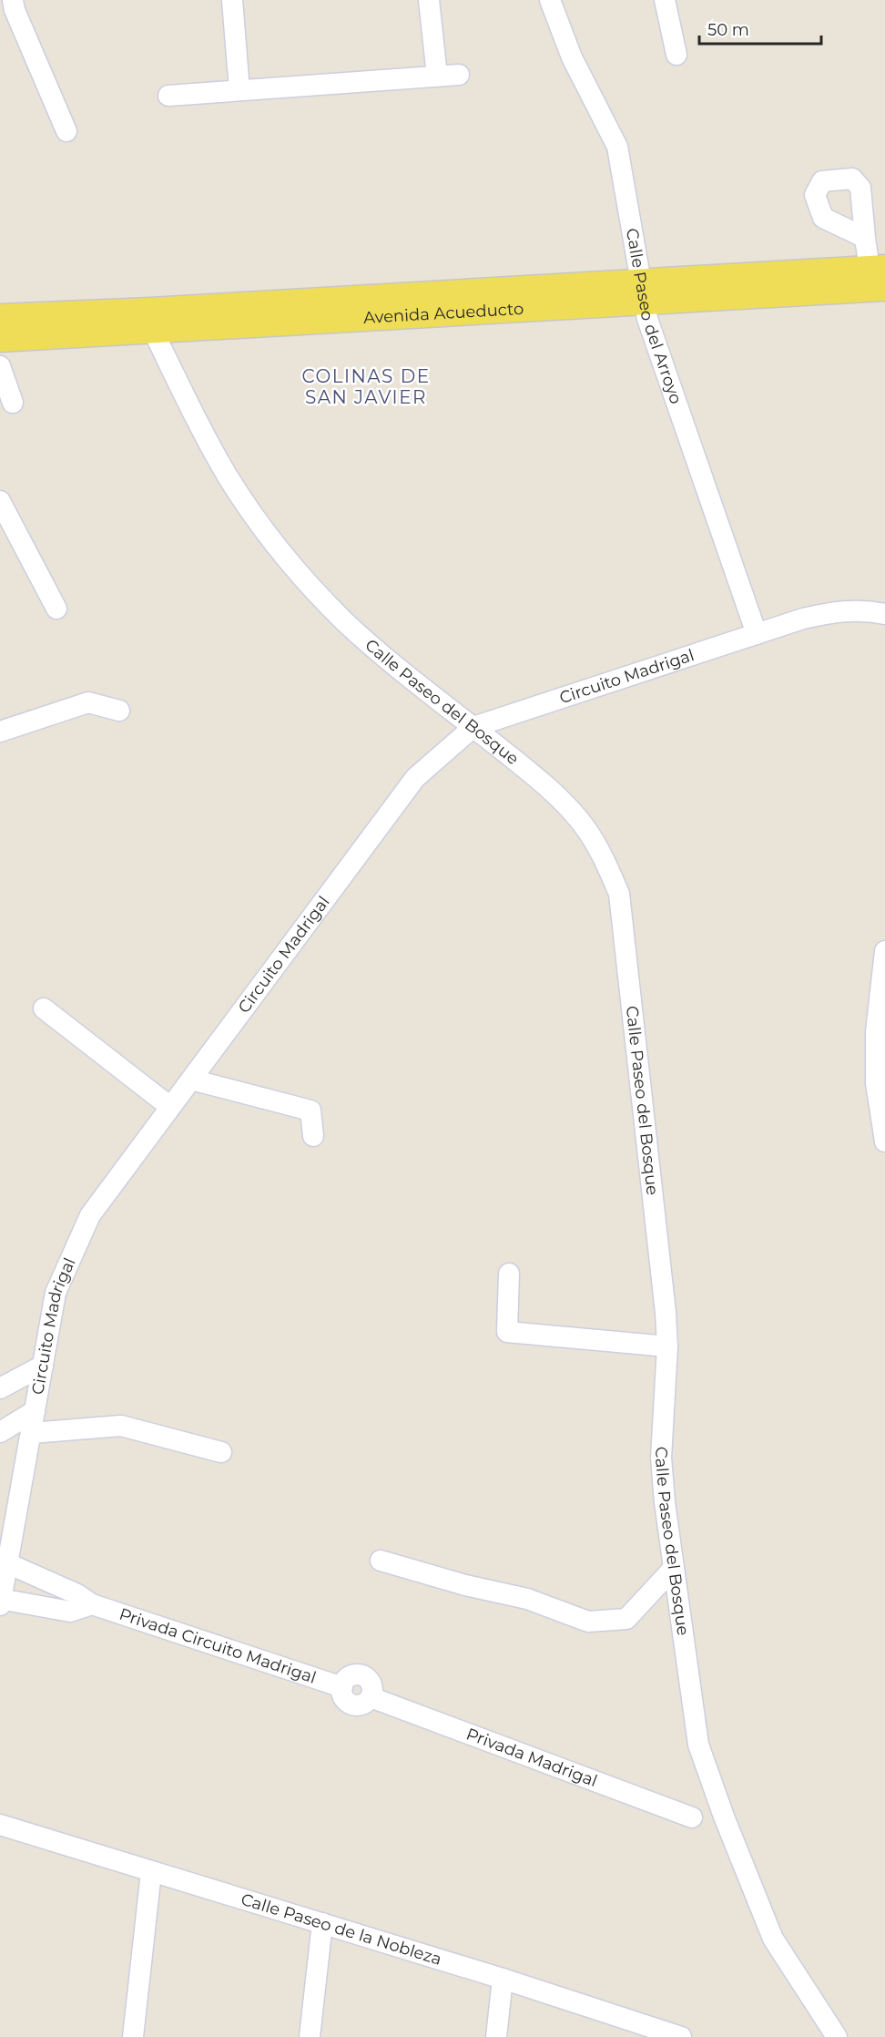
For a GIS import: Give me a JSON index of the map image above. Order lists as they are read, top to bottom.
{
  "streets": {
    "main road": ["Avenida Acueducto"],
    "street": [
      "Calle Paseo del Arroyo",
      "Circuito Madrigal",
      "Calle Paseo del Bosque",
      "Privada Circuito Madrigal",
      "Privada Madrigal",
      "Calle Paseo de la Nobleza"
    ]
  },
  "crossings": [
    ["Avenida Acueducto", "Calle Paseo del Arroyo"],
    ["Avenida Acueducto", "Calle Paseo del Bosque"],
    ["Calle Paseo del Arroyo", "Circuito Madrigal"],
    ["Circuito Madrigal", "Calle Paseo del Bosque"],
    ["Circuito Madrigal", "Privada Circuito Madrigal"],
    ["Privada Circuito Madrigal", "Privada Madrigal"]
  ],
  "districts": ["COLINAS DE SAN JAVIER"],
  "scale_bar": "50 m"
}
